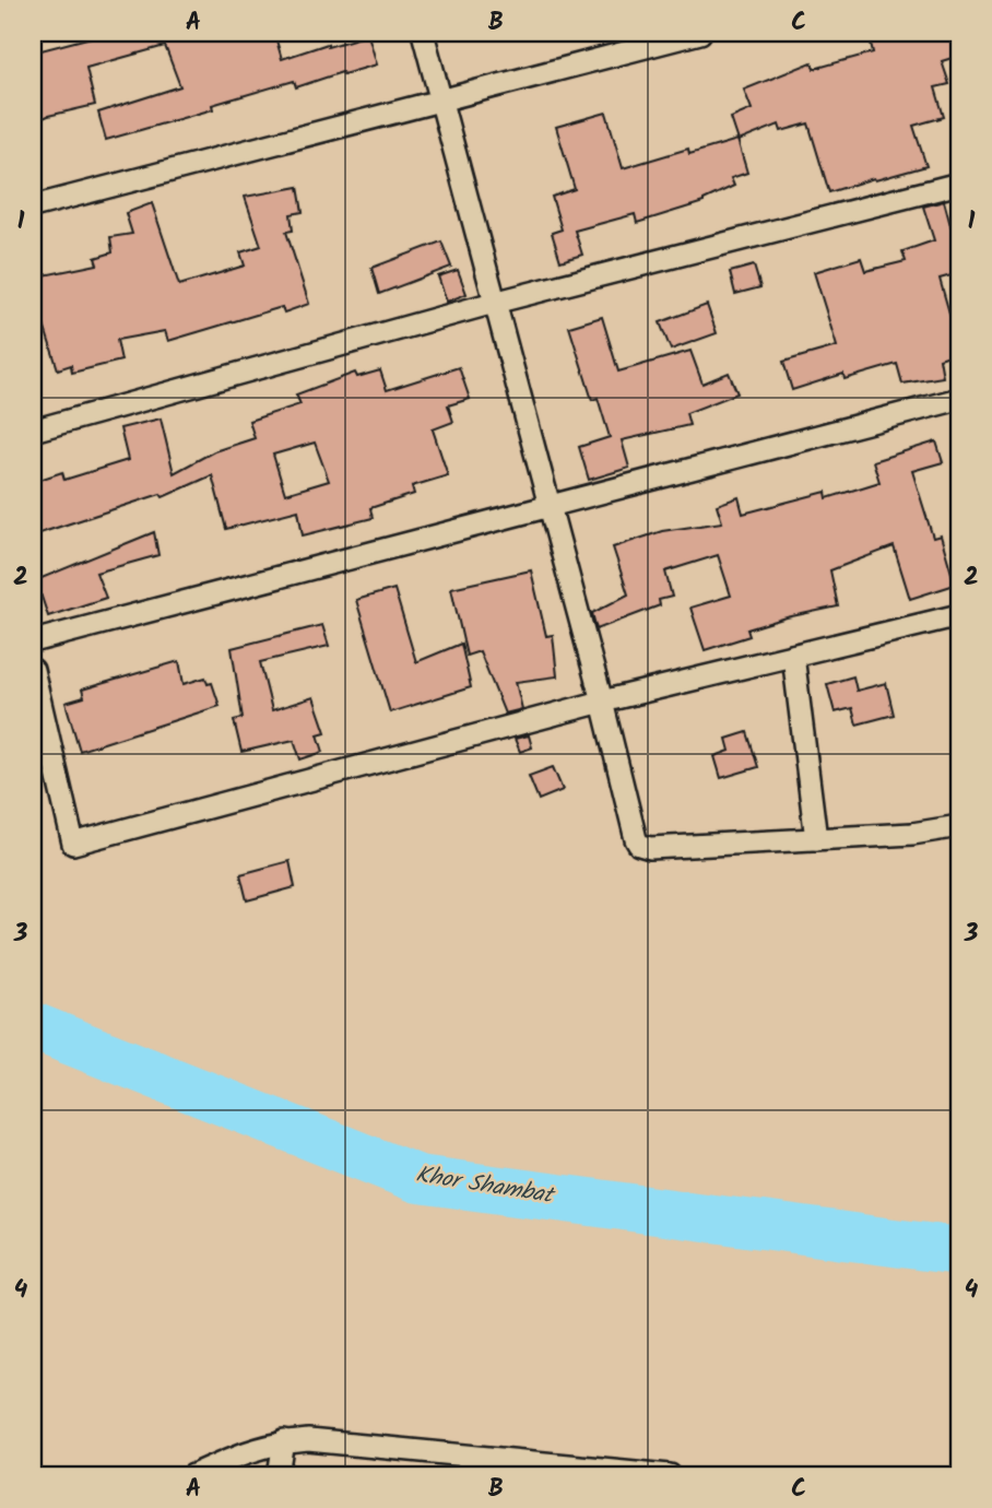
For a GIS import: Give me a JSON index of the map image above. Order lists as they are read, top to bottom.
{
  "water": ["Khor Shambat"],
  "grid": {
    "columns": ["A", "B", "C"],
    "rows": [
      "1",
      "2",
      "3",
      "4"
    ]
  }
}
